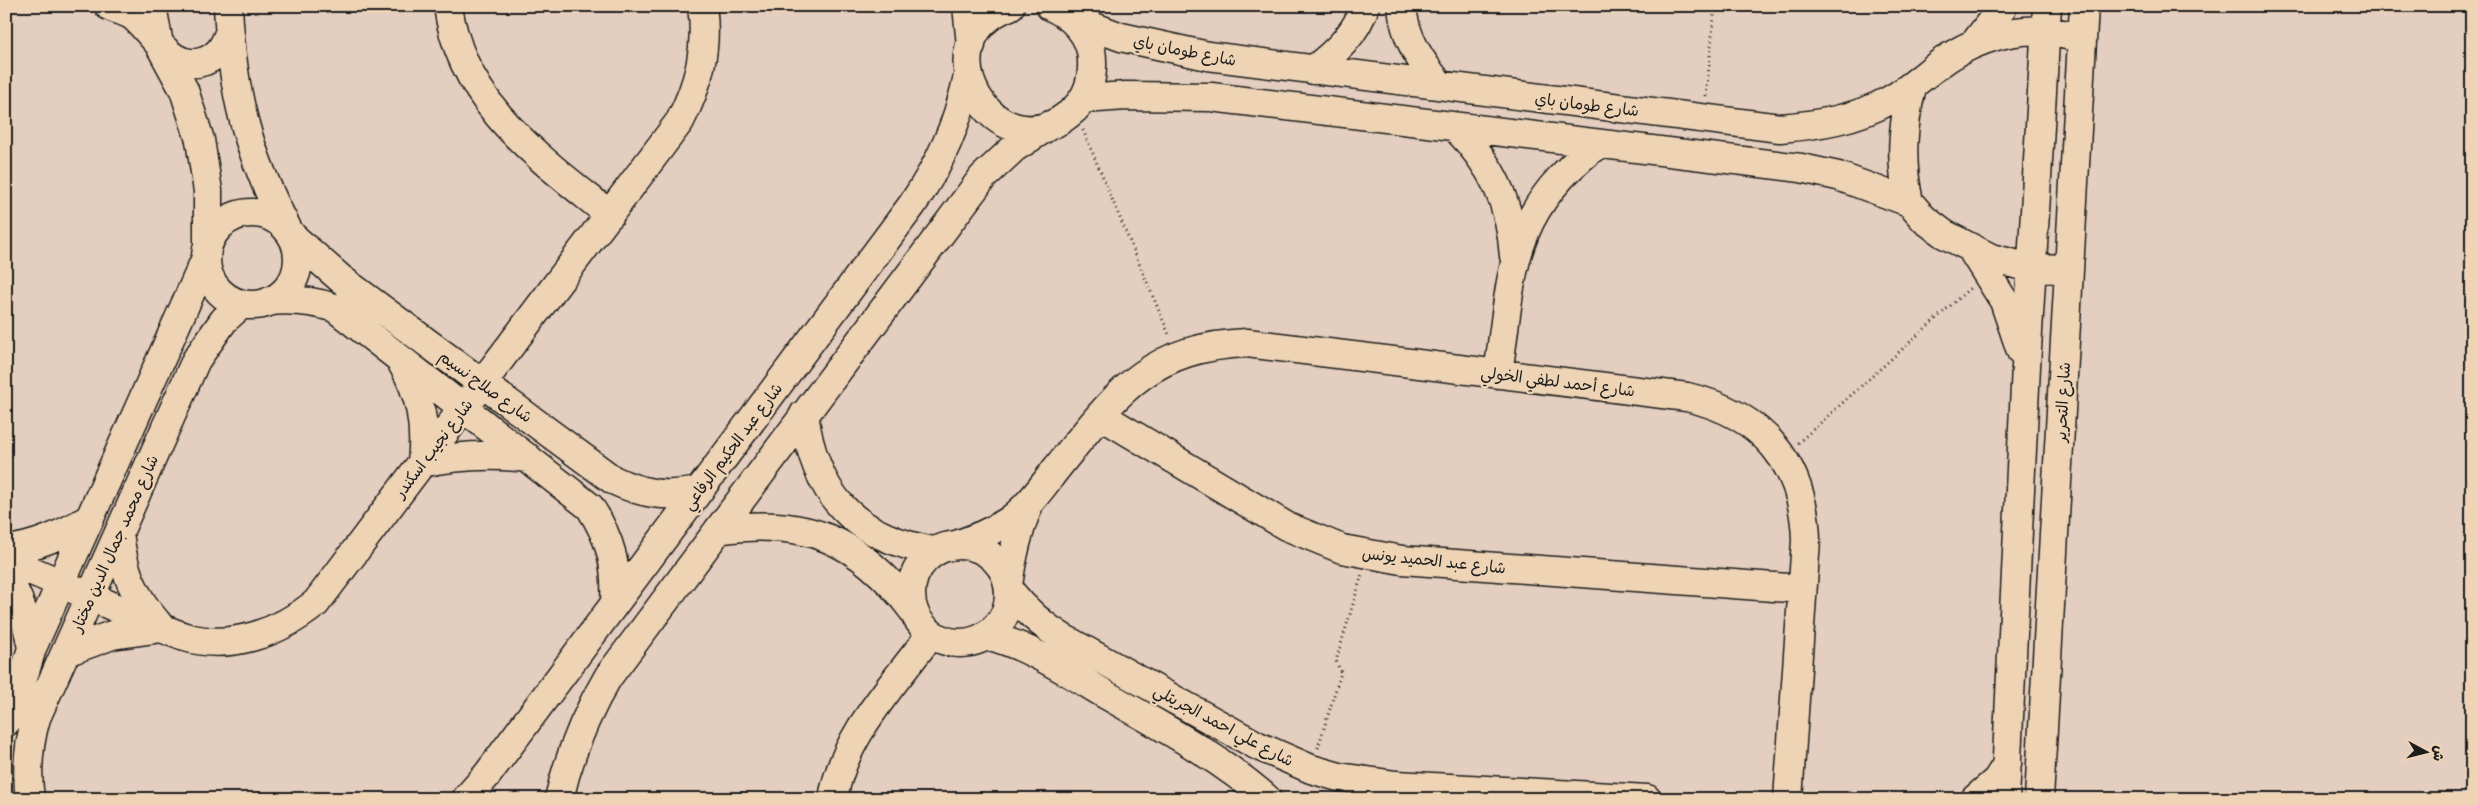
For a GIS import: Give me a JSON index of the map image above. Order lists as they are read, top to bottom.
{
  "streets": {
    "street": [
      "شارع طومان باي",
      "شارع أحمد لطفي الخولي",
      "شارع صلاح نسيم",
      "شارع التحرير",
      "شارع عبد الحكيم الرفاعي",
      "شارع نجيب اسكندر",
      "شارع محمد جمال الدين مختار",
      "شارع عبد الحميد يونس",
      "شارع علي احمد الجريتلي"
    ]
  },
  "crossings": [
    ["شارع طومان باي", "شارع التحرير"],
    ["شارع أحمد لطفي الخولي", "شارع عبد الحميد يونس"],
    ["شارع أحمد لطفي الخولي", "شارع علي احمد الجريتلي"],
    ["شارع صلاح نسيم", "شارع عبد الحكيم الرفاعي"],
    ["شارع صلاح نسيم", "شارع نجيب اسكندر"],
    ["شارع صلاح نسيم", "شارع محمد جمال الدين مختار"],
    ["شارع نجيب اسكندر", "شارع محمد جمال الدين مختار"]
  ],
  "north": "right"
}
